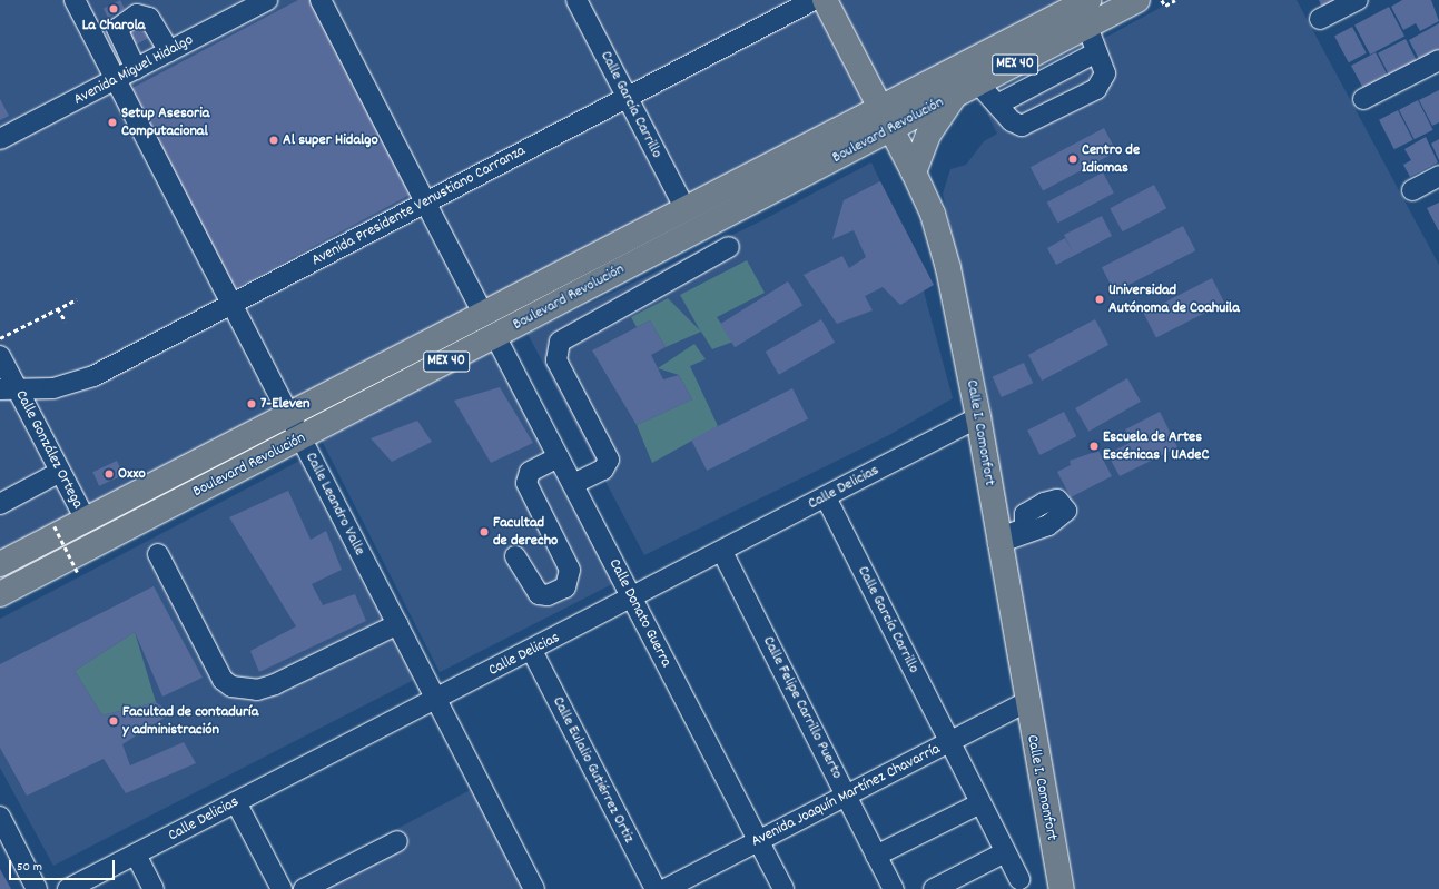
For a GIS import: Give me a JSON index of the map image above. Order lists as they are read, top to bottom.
{
  "streets": {
    "main road": ["MEX 40", "Boulevard Revolución", "Calle I. Comonfort"],
    "street": [
      "Avenida Miguel Hidalgo",
      "Calle García Carrillo",
      "Avenida Presidente Venustiano Carranza",
      "Calle González Ortega",
      "Calle Delicias",
      "Calle Leandro Valle",
      "Calle Donato Guerra",
      "Calle Felipe Carrillo Puerto",
      "Calle Eulalio Gutiérrez Ortiz",
      "Avenida Joaquín Martínez Chavarría"
    ]
  },
  "crossings": [
    ["MEX 40", "Calle García Carrillo"],
    ["MEX 40", "Boulevard Revolución"],
    ["MEX 40", "Calle I. Comonfort"],
    ["MEX 40", "Calle González Ortega"],
    ["MEX 40", "Calle Leandro Valle"],
    ["Avenida Miguel Hidalgo", "Calle Leandro Valle"],
    ["Calle García Carrillo", "Avenida Presidente Venustiano Carranza"],
    ["Calle García Carrillo", "Calle Delicias"],
    ["Calle García Carrillo", "Avenida Joaquín Martínez Chavarría"],
    ["Boulevard Revolución", "Calle I. Comonfort"],
    ["Boulevard Revolución", "Calle Leandro Valle"],
    ["Boulevard Revolución", "Calle Donato Guerra"],
    ["Avenida Presidente Venustiano Carranza", "Calle González Ortega"],
    ["Avenida Presidente Venustiano Carranza", "Calle Leandro Valle"],
    ["Calle I. Comonfort", "Calle Delicias"],
    ["Calle I. Comonfort", "Avenida Joaquín Martínez Chavarría"],
    ["Calle Delicias", "Calle Leandro Valle"],
    ["Calle Delicias", "Calle Donato Guerra"],
    ["Calle Delicias", "Calle Felipe Carrillo Puerto"],
    ["Calle Delicias", "Calle Eulalio Gutiérrez Ortiz"],
    ["Calle Donato Guerra", "Avenida Joaquín Martínez Chavarría"],
    ["Calle Felipe Carrillo Puerto", "Avenida Joaquín Martínez Chavarría"]
  ],
  "places": [
    "La Charola",
    "Setup Asesoria Computacional",
    "Al super Hidalgo",
    "Centro de Idiomas",
    "Universidad Autónoma de Coahuila",
    "7-Eleven",
    "Escuela de Artes Escénicas | UAdeC",
    "Oxxo",
    "Facultad de derecho",
    "Facultad de contaduría y administración"
  ],
  "scale_bar": "50 m"
}
